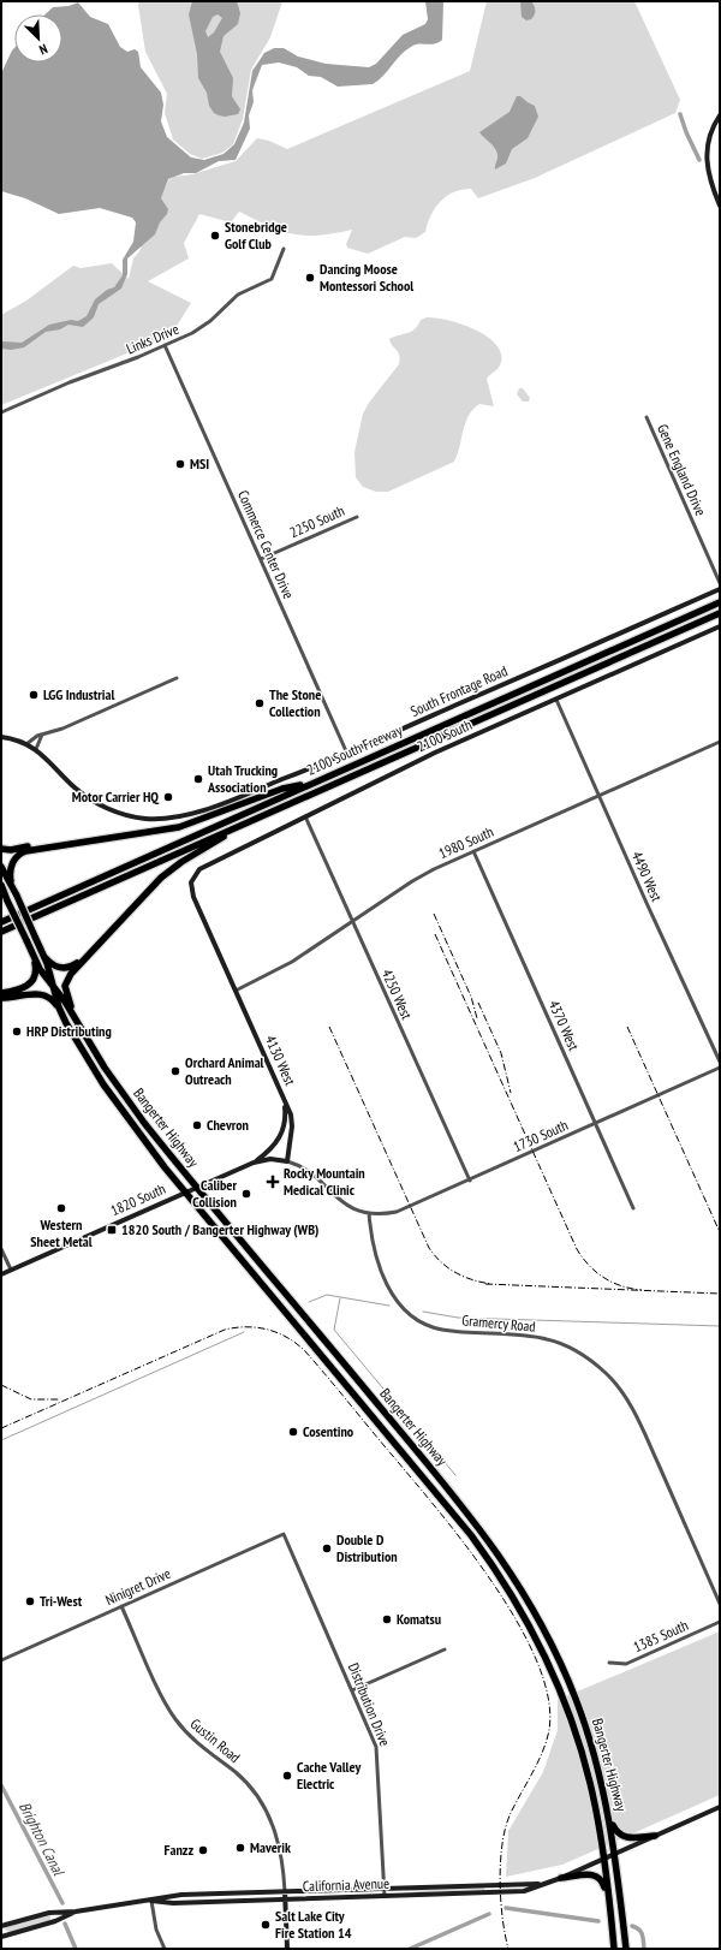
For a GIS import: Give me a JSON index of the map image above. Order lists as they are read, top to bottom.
{
  "streets": {
    "highway": ["2100 South Freeway", "Bangerter Highway"],
    "street": [
      "Links Drive",
      "Gene England Drive",
      "2250 South",
      "Commerce Center Drive",
      "South Frontage Road",
      "2100 South",
      "1980 South",
      "4490 West",
      "4250 West",
      "4370 West",
      "4130 West",
      "1730 South",
      "1820 South",
      "Gramercy Road",
      "Ninigret Drive",
      "1385 South",
      "Distribution Drive",
      "Gustin Road",
      "California Avenue"
    ]
  },
  "crossings": [
    ["Links Drive", "Commerce Center Drive"],
    ["2250 South", "Commerce Center Drive"],
    ["Commerce Center Drive", "South Frontage Road"],
    ["2100 South", "4490 West"],
    ["2100 South", "4250 West"],
    ["2100 South", "4130 West"],
    ["1980 South", "4490 West"],
    ["1980 South", "4250 West"],
    ["1980 South", "4370 West"],
    ["1980 South", "4130 West"],
    ["4250 West", "1730 South"],
    ["4370 West", "1730 South"],
    ["4130 West", "1820 South"],
    ["Bangerter Highway", "1820 South"],
    ["Bangerter Highway", "California Avenue"],
    ["1730 South", "Gramercy Road"],
    ["Ninigret Drive", "Distribution Drive"],
    ["Ninigret Drive", "Gustin Road"],
    ["Distribution Drive", "California Avenue"],
    ["Gustin Road", "California Avenue"]
  ],
  "water": ["Brighton Canal"],
  "places": {
    "other": [
      "Stonebridge Golf Club",
      "Dancing Moose Montessori School",
      "MSI",
      "LGG Industrial",
      "The Stone Collection",
      "Utah Trucking Association",
      "Motor Carrier HQ",
      "HRP Distributing",
      "Orchard Animal Outreach",
      "Chevron",
      "Caliber Collision",
      "Western Sheet Metal",
      "Cosentino",
      "Double D Distribution",
      "Tri-West",
      "Komatsu",
      "Cache Valley Electric",
      "Maverik",
      "Fanzz",
      "Salt Lake City Fire Station 14"
    ],
    "health": ["Rocky Mountain Medical Clinic"],
    "transit": ["1820 South / Bangerter Highway (WB)"]
  },
  "north": "bottom right"
}
